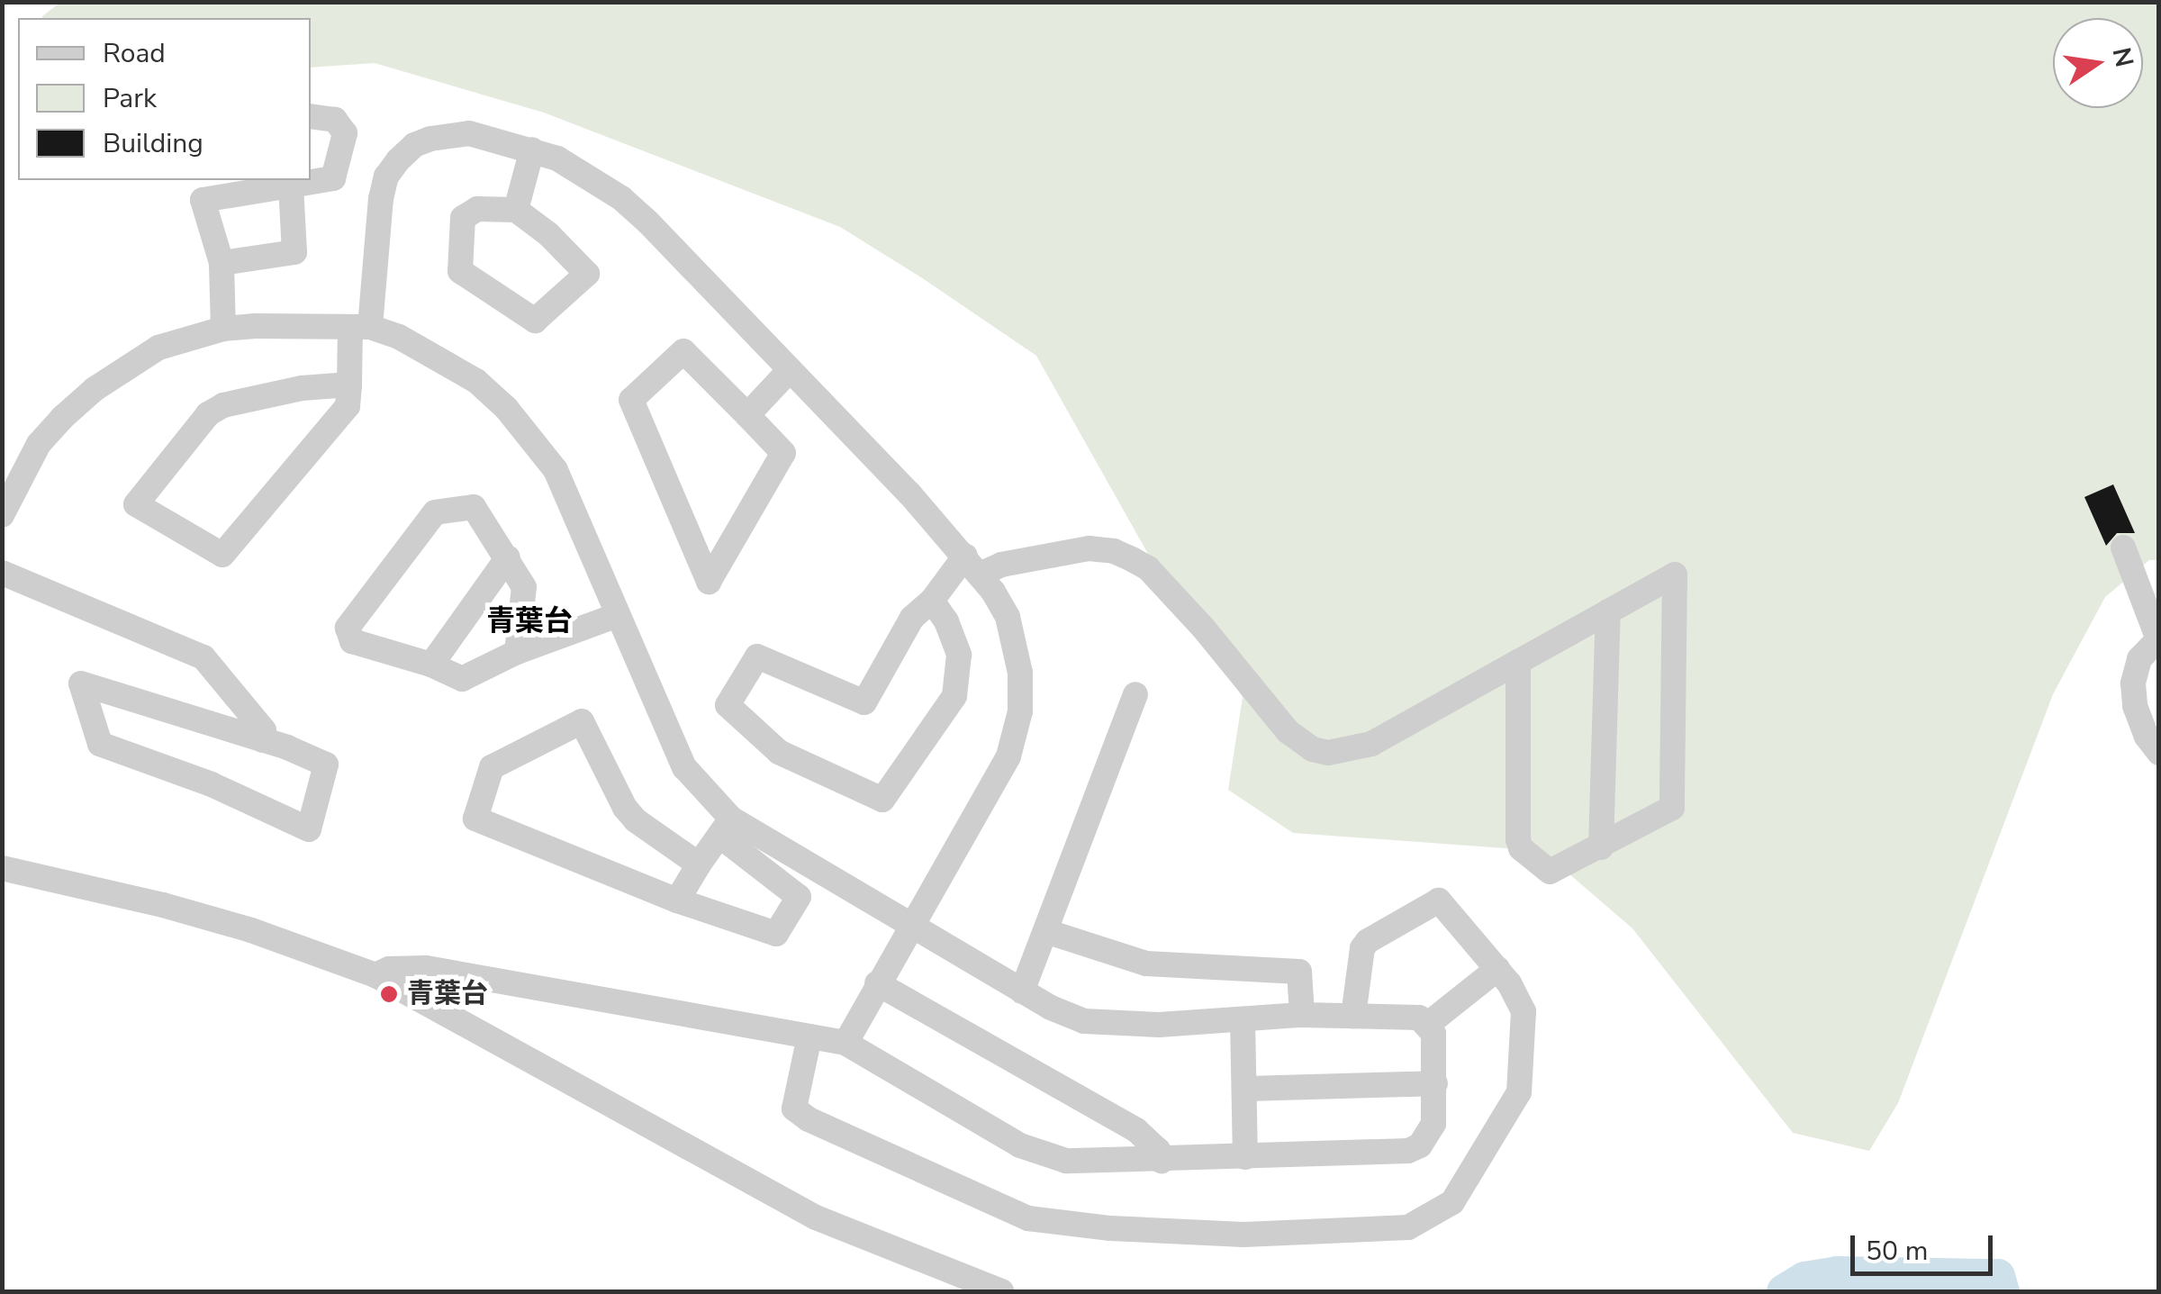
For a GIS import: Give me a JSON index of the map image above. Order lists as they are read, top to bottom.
{
  "districts": ["青葉台"],
  "places": ["青葉台"],
  "legend": ["Road", "Park", "Building"],
  "scale_bar": "50 m",
  "north": "right"
}
